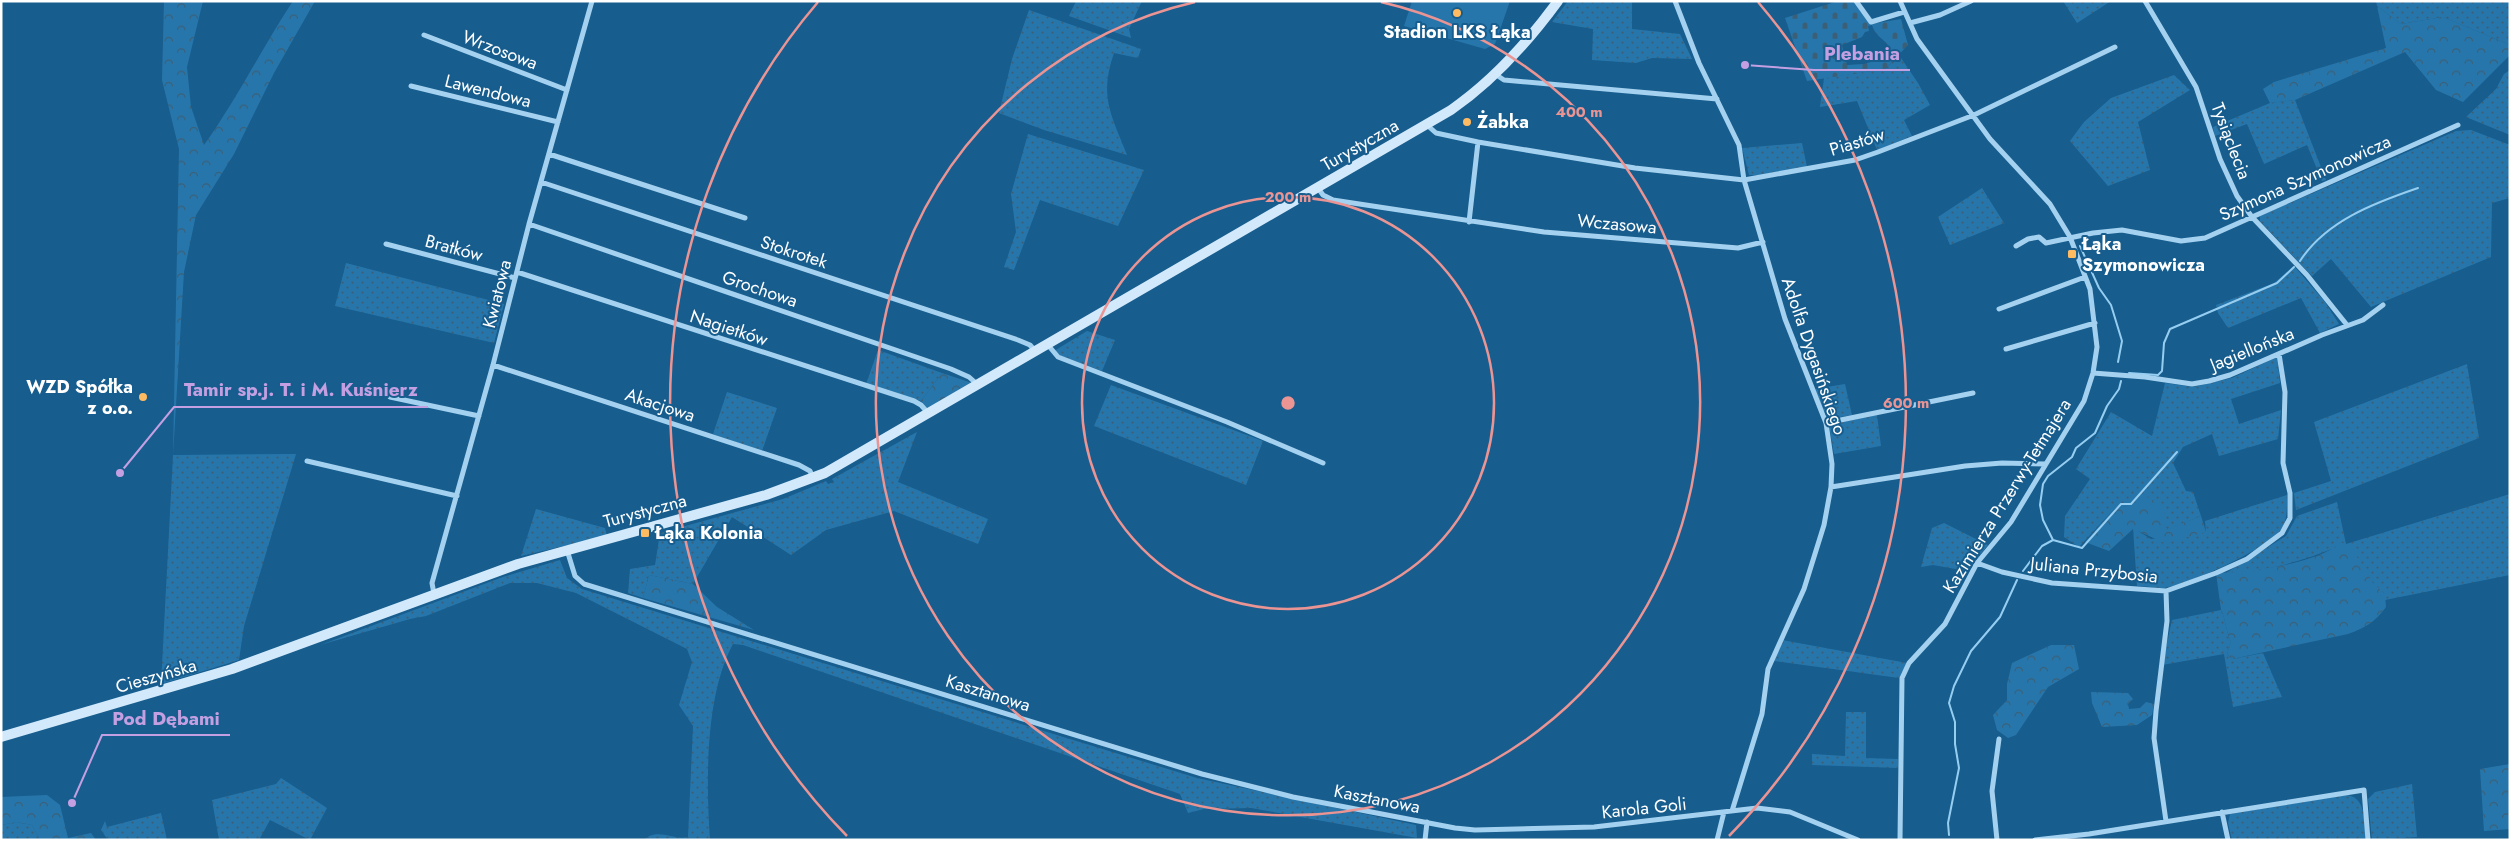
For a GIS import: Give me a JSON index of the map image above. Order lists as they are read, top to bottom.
{
  "streets": {
    "main road": ["Turystyczna", "Cieszyńska"],
    "street": [
      "Wrzosowa",
      "Lawendowa",
      "Tysiąclecia",
      "Piastów",
      "Szymona Szymonowicza",
      "Wczasowa",
      "Bratków",
      "Stokrotek",
      "Grochowa",
      "Kwiatowa",
      "Nagietków",
      "Jagiellońska",
      "Adolfa Dygasińskiego",
      "Akacjowa",
      "Kazimierza Przerwy-Tetmajera",
      "Juliana Przybosia",
      "Kasztanowa",
      "Karola Goli"
    ]
  },
  "crossings": [
    ["Wrzosowa", "Kwiatowa"],
    ["Lawendowa", "Kwiatowa"],
    ["Tysiąclecia", "Szymona Szymonowicza"],
    ["Tysiąclecia", "Jagiellońska"],
    ["Piastów", "Adolfa Dygasińskiego"],
    ["Piastów", "Kazimierza Przerwy-Tetmajera"],
    ["Turystyczna", "Wczasowa"],
    ["Turystyczna", "Stokrotek"],
    ["Turystyczna", "Grochowa"],
    ["Turystyczna", "Kwiatowa"],
    ["Turystyczna", "Nagietków"],
    ["Turystyczna", "Akacjowa"],
    ["Turystyczna", "Cieszyńska"],
    ["Turystyczna", "Kasztanowa"],
    ["Szymona Szymonowicza", "Kazimierza Przerwy-Tetmajera"],
    ["Wczasowa", "Adolfa Dygasińskiego"],
    ["Bratków", "Kwiatowa"],
    ["Bratków", "Nagietków"],
    ["Stokrotek", "Kwiatowa"],
    ["Grochowa", "Kwiatowa"],
    ["Kwiatowa", "Nagietków"],
    ["Kwiatowa", "Akacjowa"],
    ["Jagiellońska", "Kazimierza Przerwy-Tetmajera"],
    ["Jagiellońska", "Juliana Przybosia"],
    ["Adolfa Dygasińskiego", "Karola Goli"],
    ["Kazimierza Przerwy-Tetmajera", "Juliana Przybosia"],
    ["Kasztanowa", "Karola Goli"]
  ],
  "places": {
    "other": [
      "Stadion LKS Łąka",
      "Plebania",
      "Żabka",
      "WZD Spółka z o.o.",
      "Tamir sp.j. T. i M. Kuśnierz",
      "Pod Dębami"
    ],
    "transit": ["Łąka Szymonowicza", "Łąka Kolonia"]
  },
  "rings": ["400 m", "200 m", "600 m"]
}
